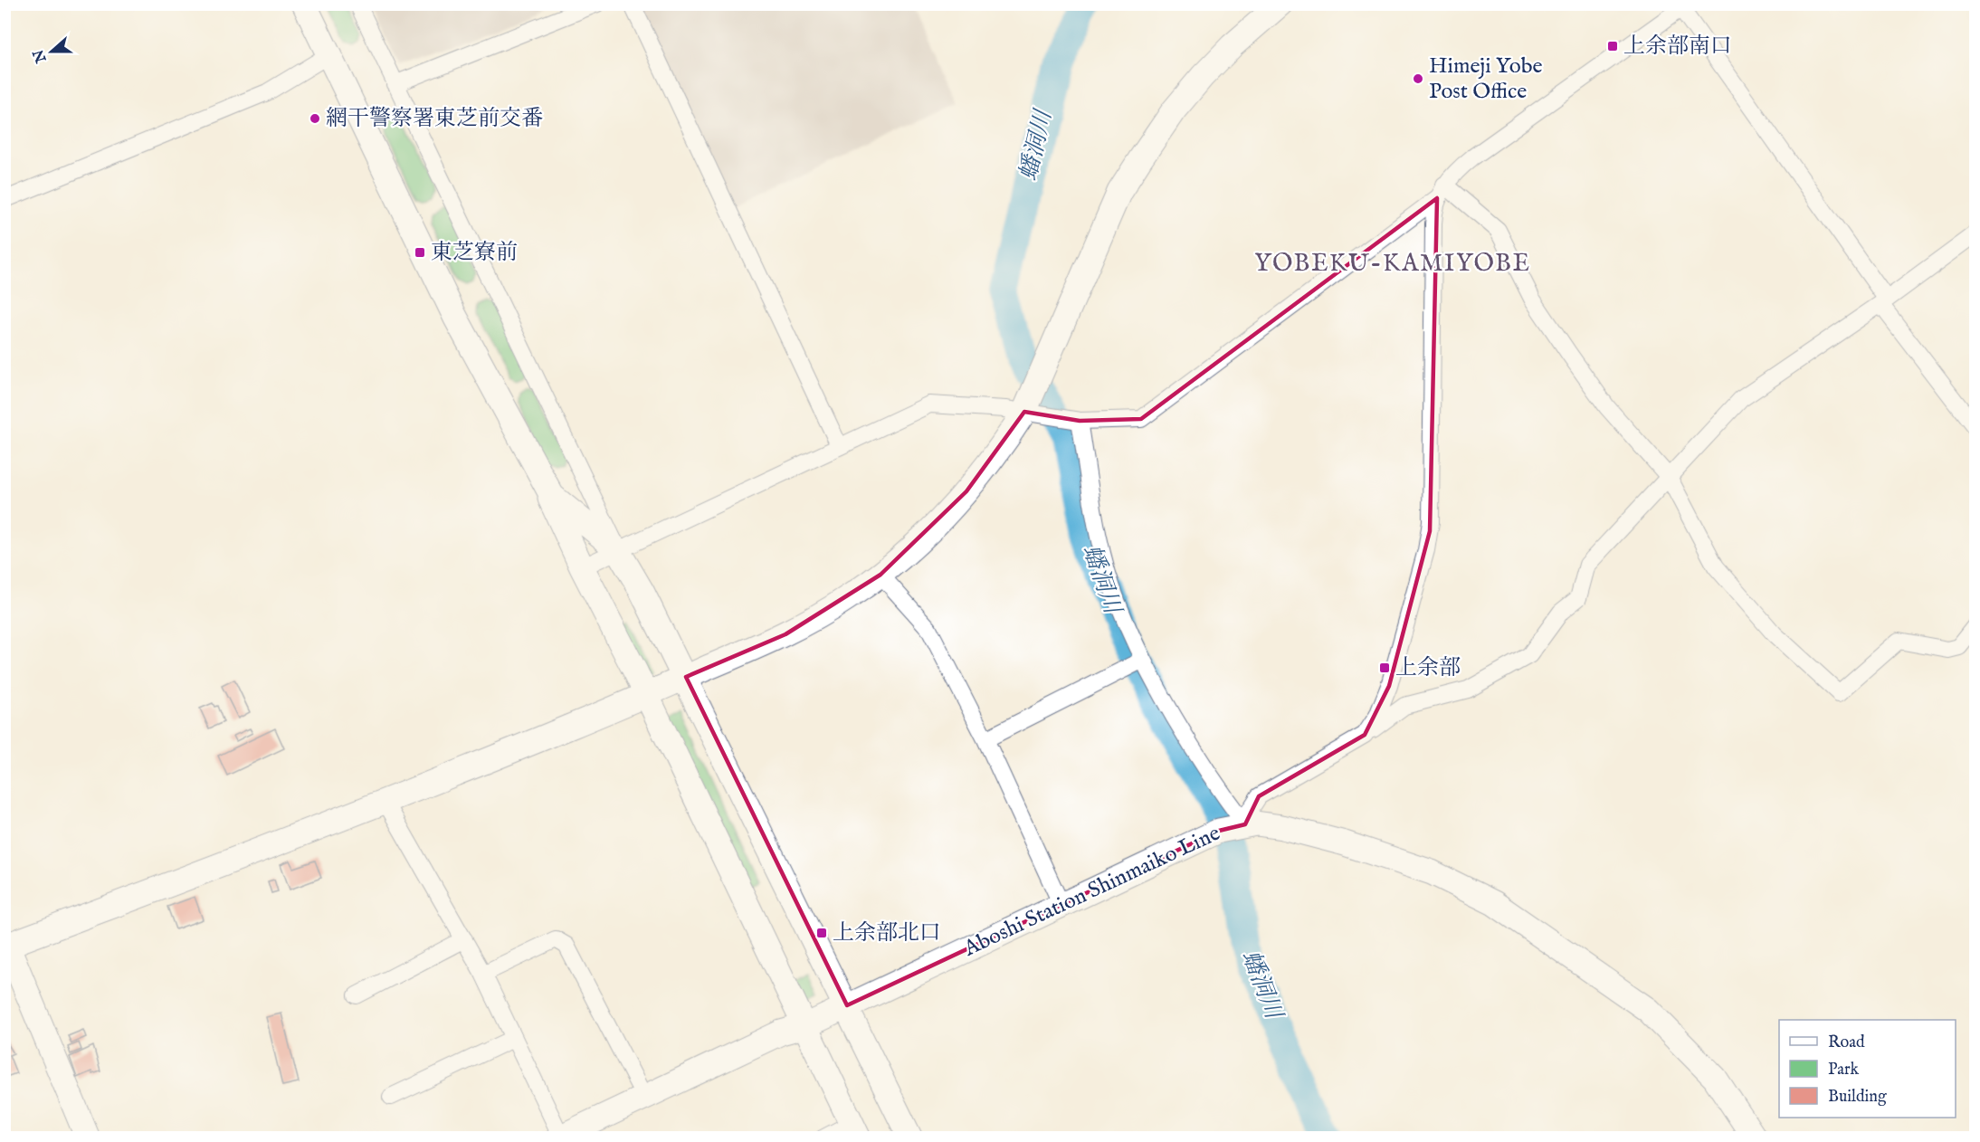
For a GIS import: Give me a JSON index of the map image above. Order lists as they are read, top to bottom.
{
  "streets": {
    "street": ["Aboshi Station Shinmaiko Line"]
  },
  "districts": ["YOBEKU-KAMIYOBE"],
  "water": ["蟠洞川"],
  "places": {
    "transit": [
      "上余部南口",
      "東芝寮前",
      "上余部",
      "上余部北口"
    ],
    "other": ["Himeji Yobe Post Office", "網干警察署東芝前交番"]
  },
  "legend": ["Road", "Park", "Building"],
  "north": "left"
}
